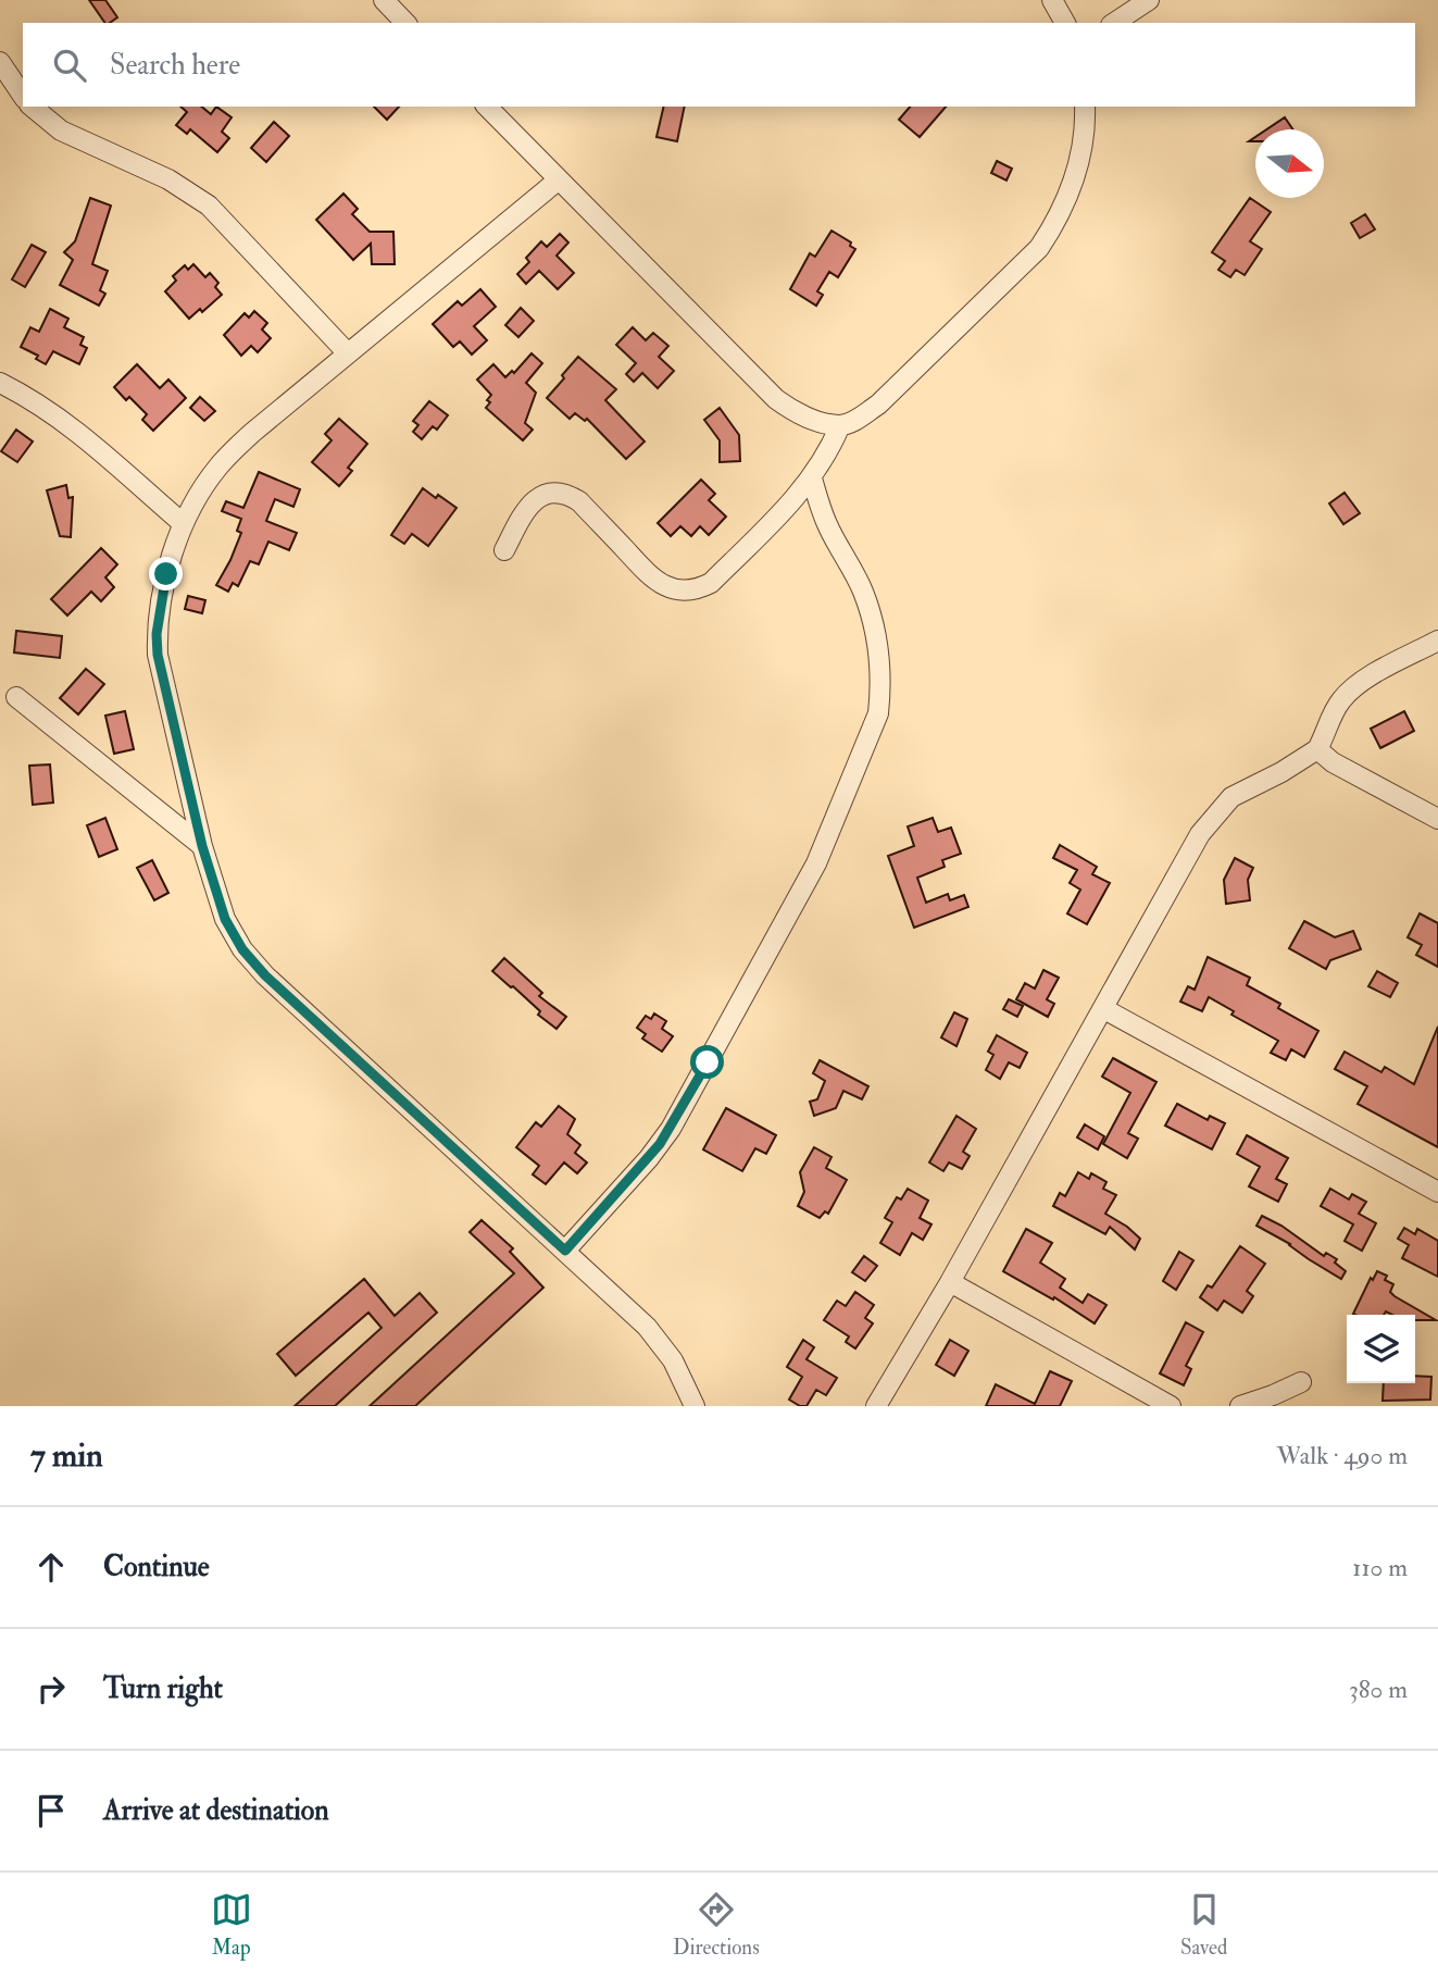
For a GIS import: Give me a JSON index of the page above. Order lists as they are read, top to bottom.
{
  "north": "right",
  "page": {
    "search": "Search here",
    "heading": ["7 min", "Walk · 490 m"],
    "list": [
      ["Continue", "110 m"],
      ["Turn right", "380 m"],
      "Arrive at destination"
    ],
    "nav": ["Map", "Directions", "Saved"]
  }
}
